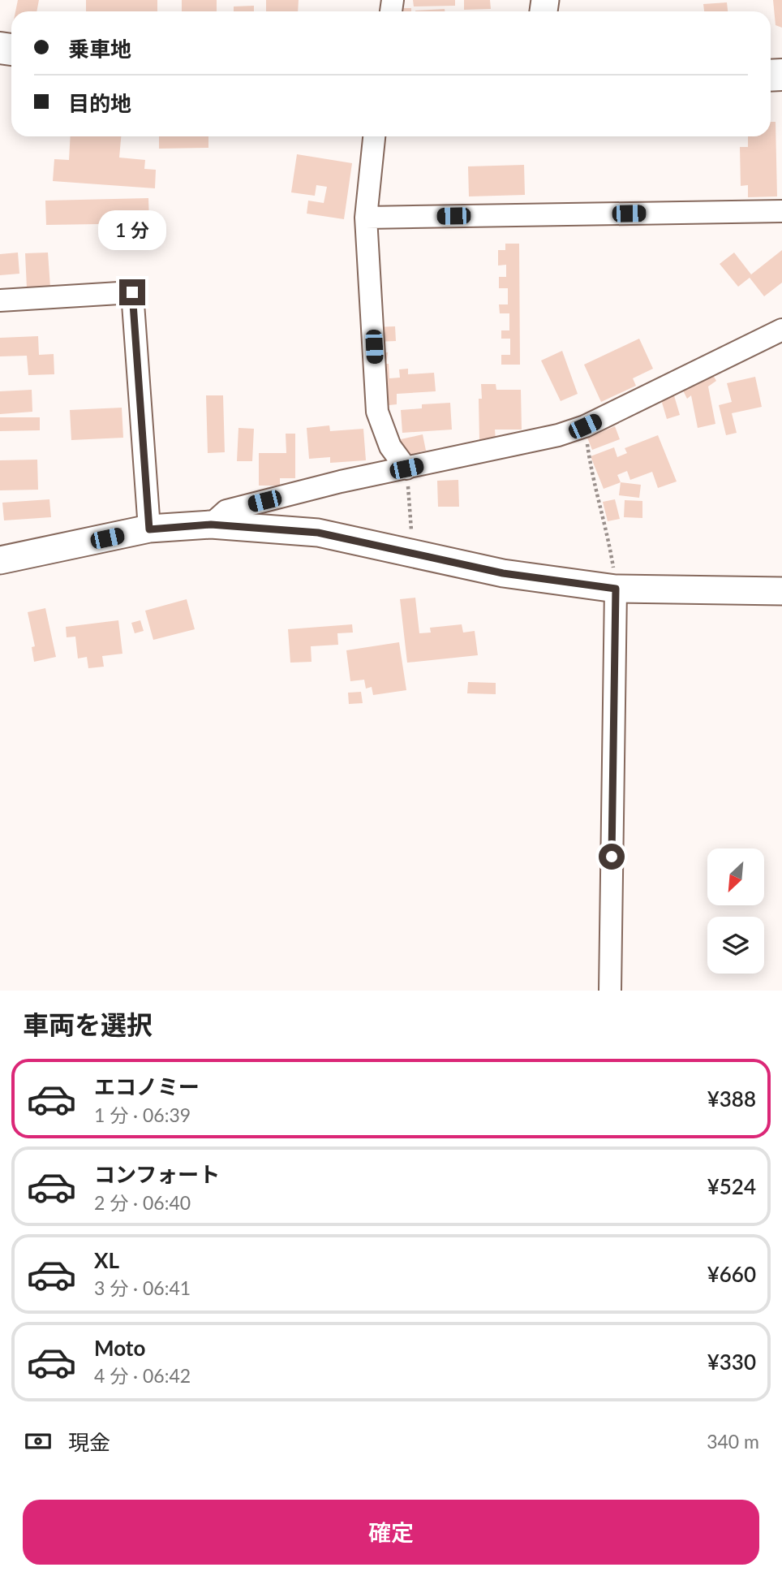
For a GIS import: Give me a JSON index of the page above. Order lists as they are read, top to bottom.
{
  "north": "bottom left",
  "page": {
    "banner": ["乗車地", "目的地"],
    "bubble": "1 分",
    "heading": "車両を選択",
    "list": [
      {
        "name": "エコノミー",
        "note": "1 分 · 06:39",
        "value": "¥388"
      },
      {
        "name": "コンフォート",
        "note": "2 分 · 06:40",
        "value": "¥524"
      },
      {
        "name": "XL",
        "note": "3 分 · 06:41",
        "value": "¥660"
      },
      {
        "name": "Moto",
        "note": "4 分 · 06:42",
        "value": "¥330"
      }
    ],
    "pay": ["現金", "340 m"],
    "buttons": "確定"
  }
}
